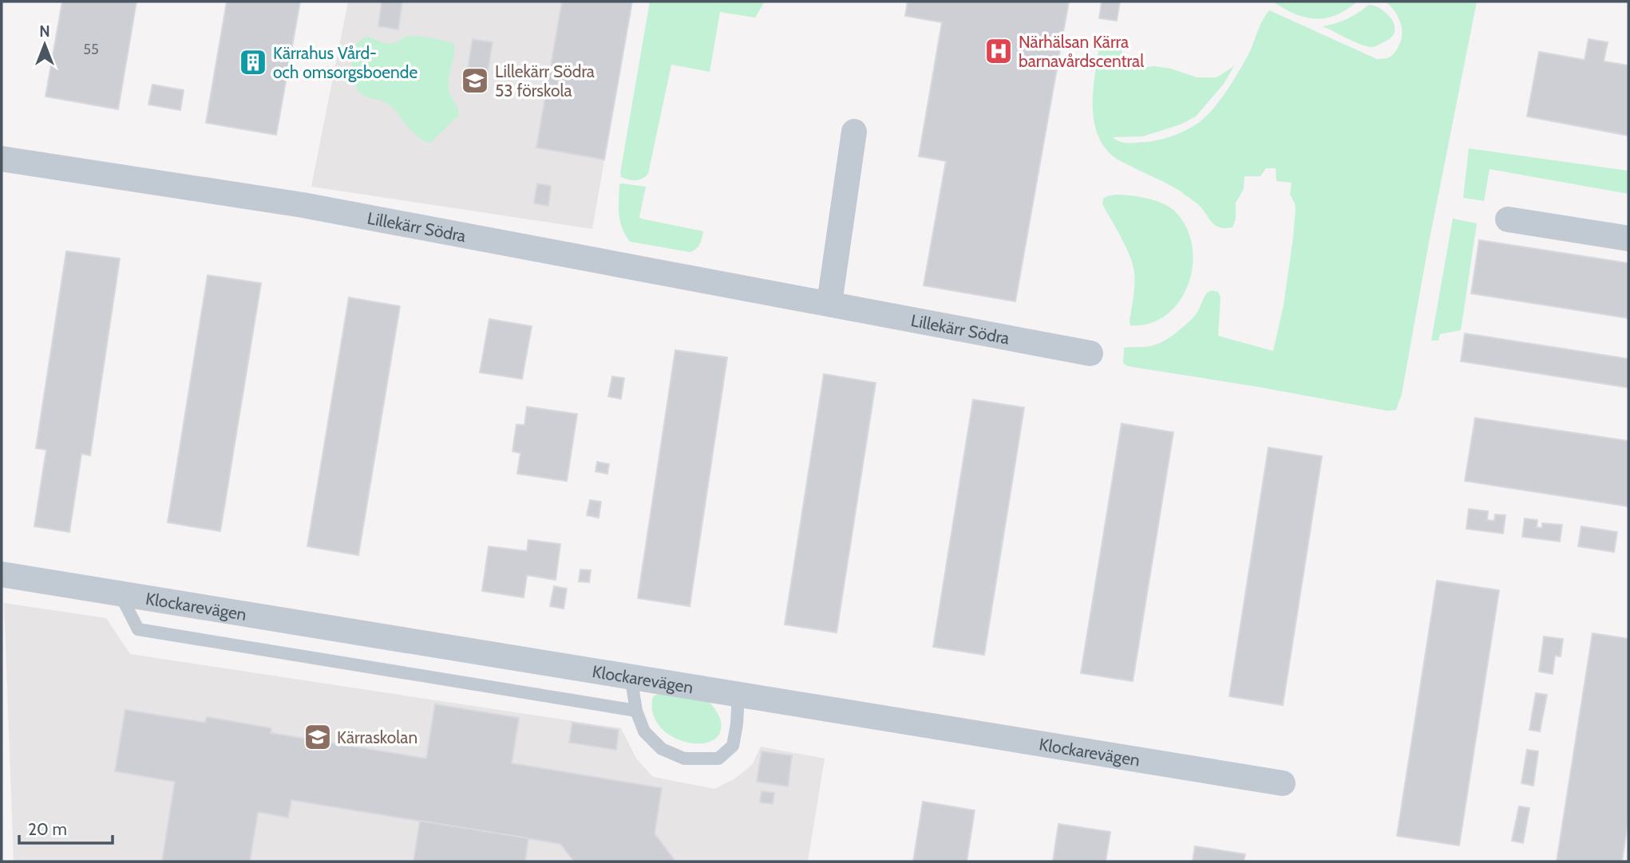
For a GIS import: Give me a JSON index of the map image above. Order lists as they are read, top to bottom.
{
  "streets": {
    "street": ["Lillekärr Södra", "Klockarevägen"]
  },
  "places": {
    "hospital": ["Närhälsan Kärra barnavårdscentral"],
    "building": ["Kärrahus Vård- och omsorgsboende"],
    "school or university": ["Lillekärr Södra 53 förskola", "Kärraskolan"]
  },
  "house_numbers": ["55"],
  "scale_bar": "20 m",
  "north": "top"
}
